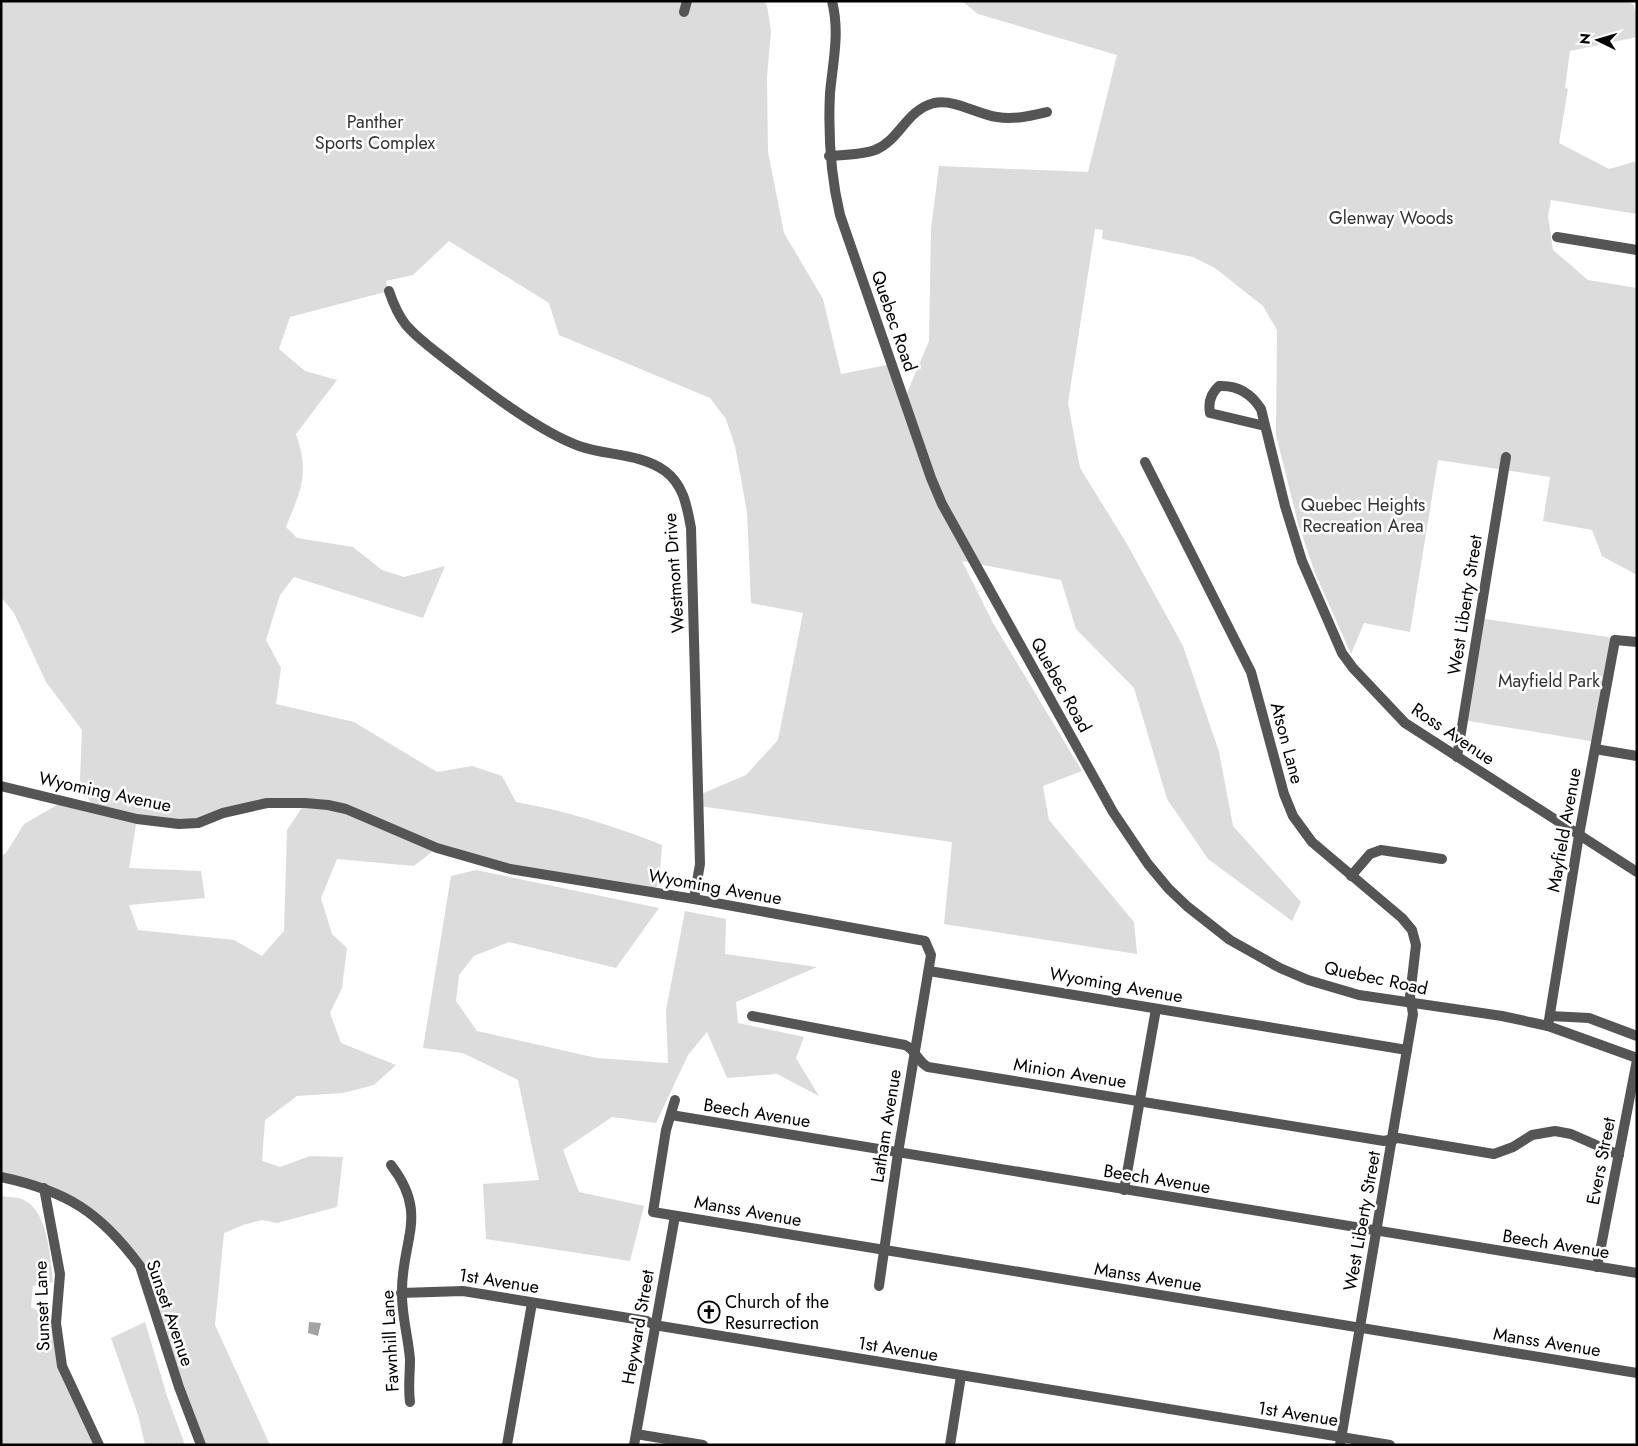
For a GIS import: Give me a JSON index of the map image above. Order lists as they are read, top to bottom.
{
  "streets": {
    "street": [
      "Quebec Road",
      "Westmont Drive",
      "West Liberty Street",
      "Ross Avenue",
      "Atson Lane",
      "Wyoming Avenue",
      "Mayfield Avenue",
      "Minion Avenue",
      "Beech Avenue",
      "Latham Avenue",
      "Evers Street",
      "Manss Avenue",
      "1st Avenue",
      "Sunset Lane",
      "Sunset Avenue",
      "Heyward Street",
      "Fawnhill Lane"
    ]
  },
  "crossings": [
    ["Quebec Road", "West Liberty Street"],
    ["Quebec Road", "Atson Lane"],
    ["Quebec Road", "Mayfield Avenue"],
    ["Quebec Road", "Evers Street"],
    ["Westmont Drive", "Wyoming Avenue"],
    ["West Liberty Street", "Ross Avenue"],
    ["West Liberty Street", "Atson Lane"],
    ["West Liberty Street", "Wyoming Avenue"],
    ["West Liberty Street", "Minion Avenue"],
    ["West Liberty Street", "Beech Avenue"],
    ["West Liberty Street", "Manss Avenue"],
    ["West Liberty Street", "1st Avenue"],
    ["Ross Avenue", "Mayfield Avenue"],
    ["Wyoming Avenue", "Latham Avenue"],
    ["Minion Avenue", "Latham Avenue"],
    ["Minion Avenue", "Evers Street"],
    ["Beech Avenue", "Latham Avenue"],
    ["Beech Avenue", "Evers Street"],
    ["Beech Avenue", "Manss Avenue"],
    ["Latham Avenue", "Manss Avenue"],
    ["Manss Avenue", "Heyward Street"],
    ["1st Avenue", "Heyward Street"],
    ["1st Avenue", "Fawnhill Lane"],
    ["Sunset Lane", "Sunset Avenue"]
  ],
  "parks": [
    "Panther Sports Complex",
    "Glenway Woods",
    "Quebec Heights Recreation Area",
    "Mayfield Park"
  ],
  "places": {
    "church": ["Church of the Resurrection"]
  },
  "north": "left"
}
